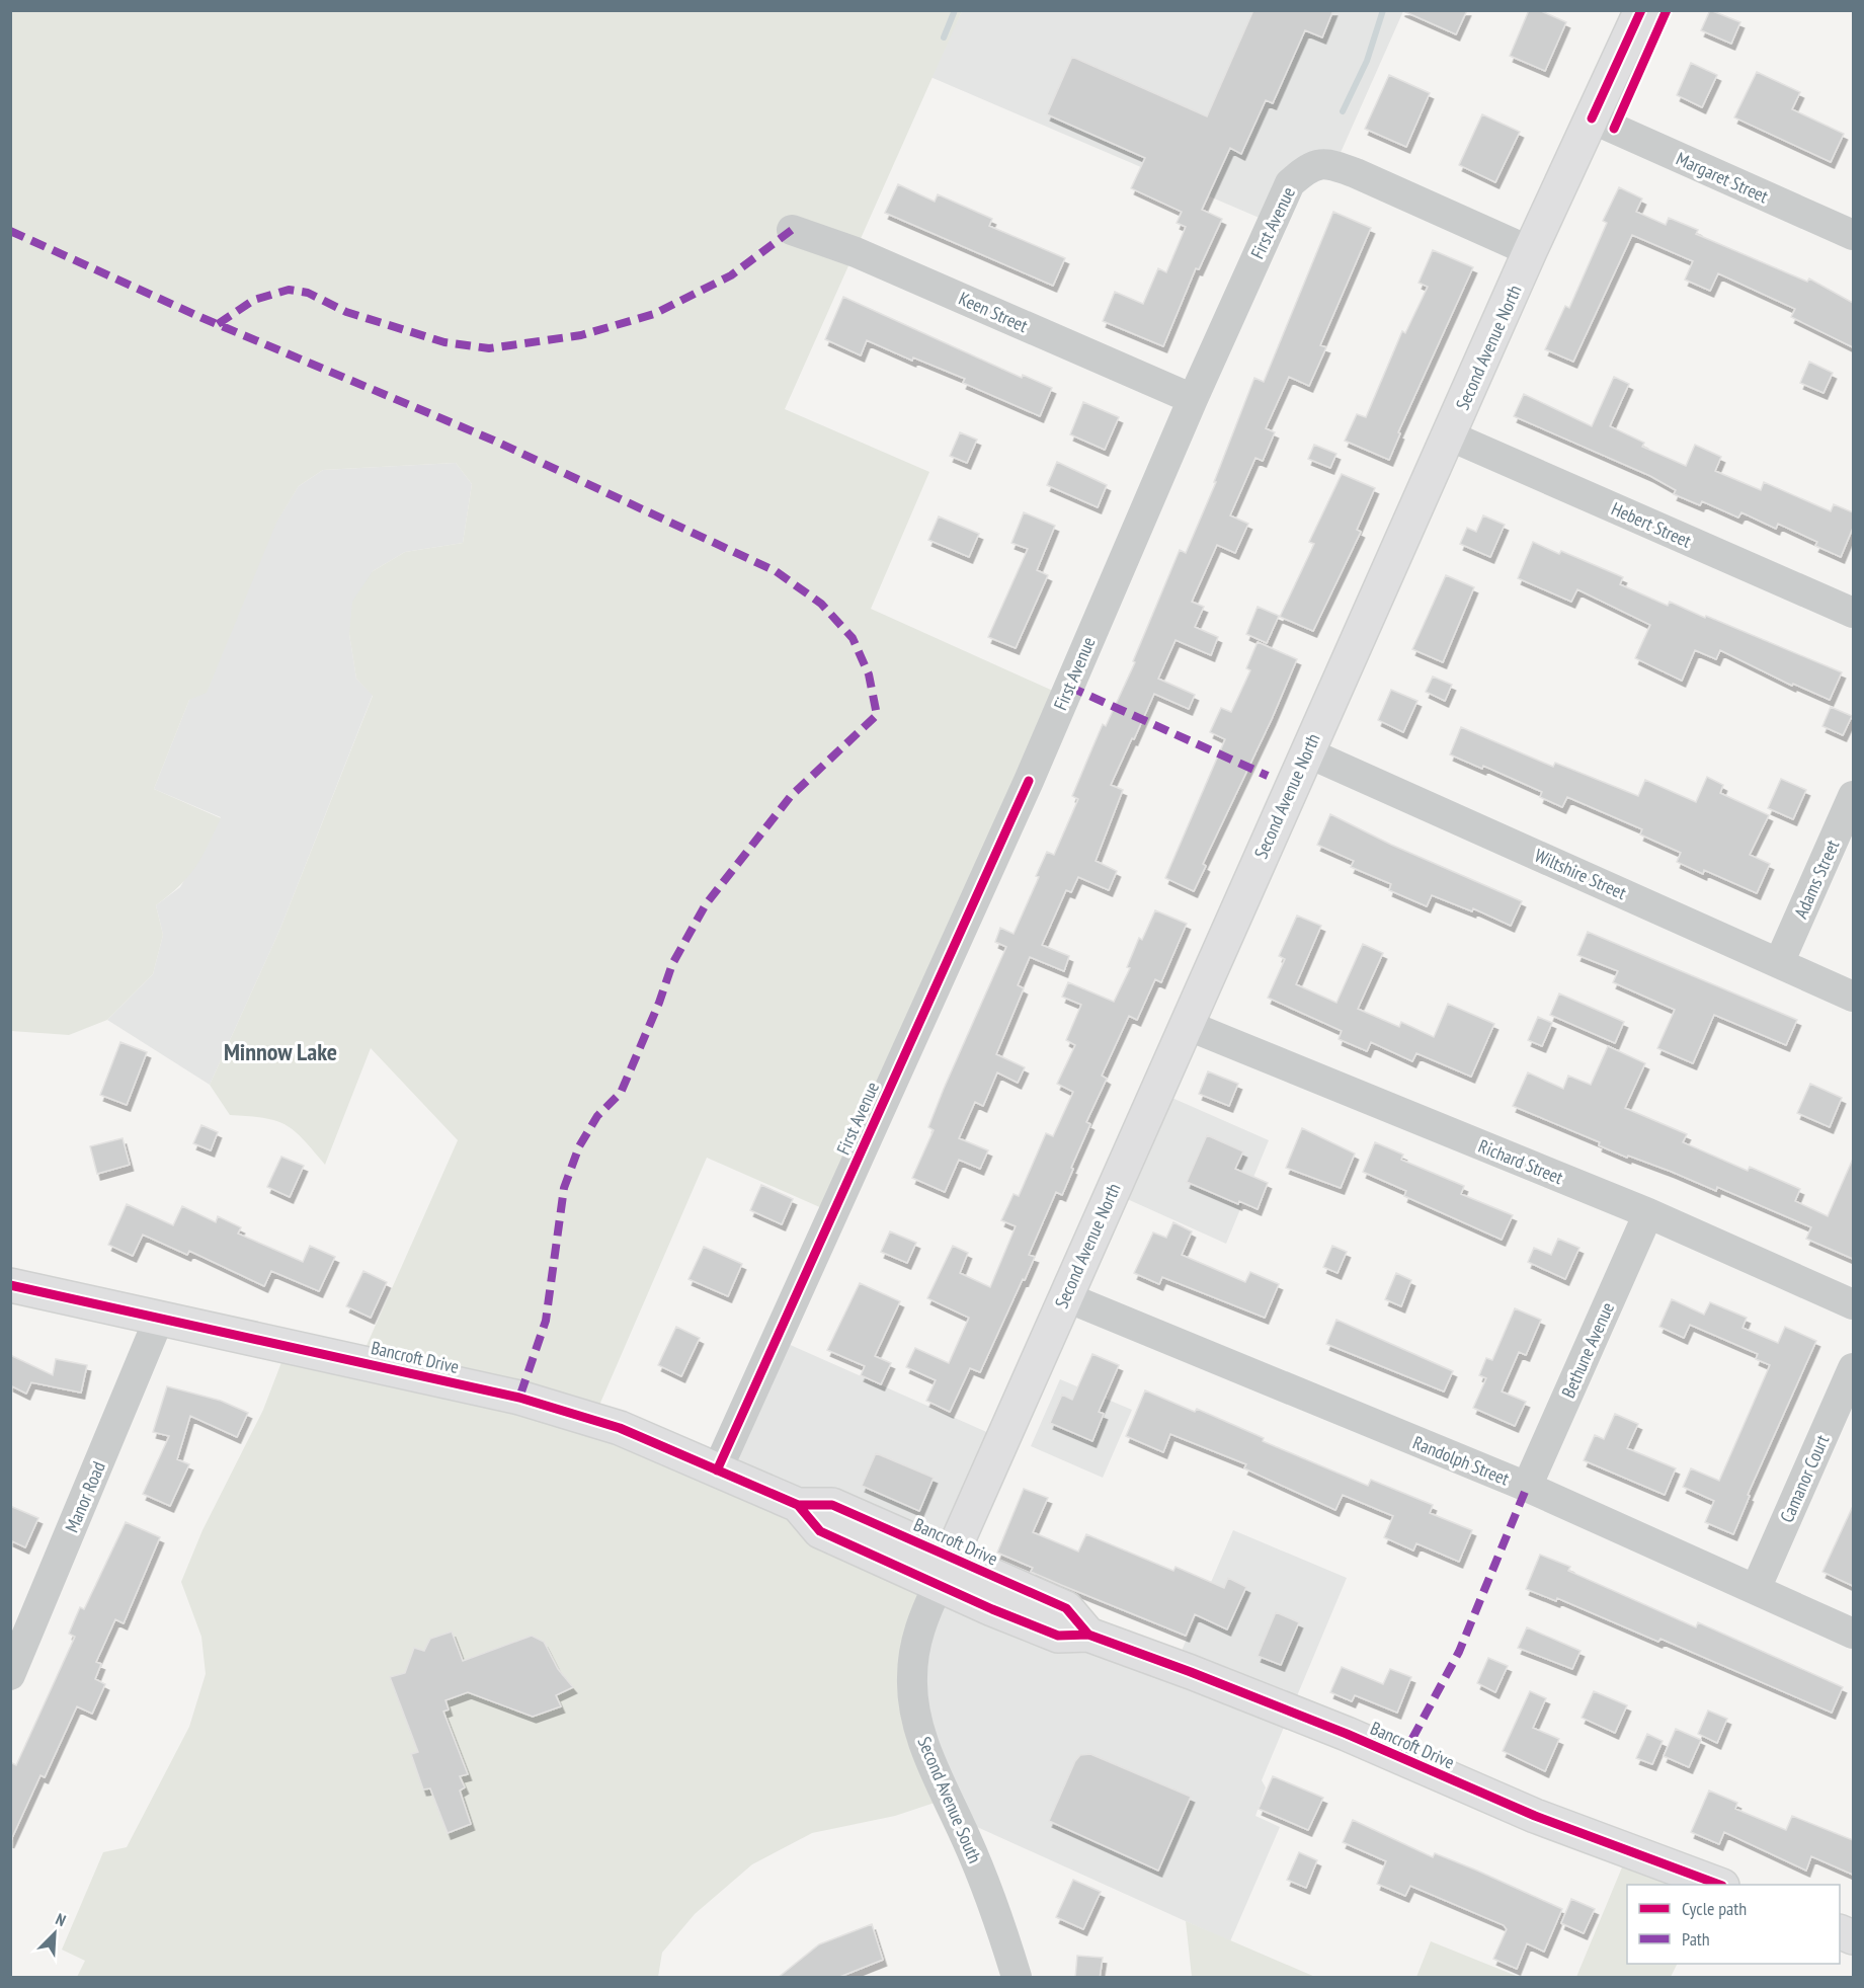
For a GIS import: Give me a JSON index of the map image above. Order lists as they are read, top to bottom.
{
  "streets": {
    "main road": ["Second Avenue North", "Bancroft Drive"],
    "street": [
      "Margaret Street",
      "First Avenue",
      "Keen Street",
      "Hebert Street",
      "Wiltshire Street",
      "Adams Street",
      "Richard Street",
      "Bethune Avenue",
      "Randolph Street",
      "Camanor Court",
      "Manor Road",
      "Second Avenue South"
    ]
  },
  "crossings": [
    ["Margaret Street", "Second Avenue North"],
    ["First Avenue", "Keen Street"],
    ["First Avenue", "Second Avenue North"],
    ["First Avenue", "Bancroft Drive"],
    ["Second Avenue North", "Hebert Street"],
    ["Second Avenue North", "Wiltshire Street"],
    ["Second Avenue North", "Richard Street"],
    ["Second Avenue North", "Bancroft Drive"],
    ["Second Avenue North", "Randolph Street"],
    ["Second Avenue North", "Second Avenue South"],
    ["Wiltshire Street", "Adams Street"],
    ["Richard Street", "Bethune Avenue"],
    ["Bethune Avenue", "Randolph Street"],
    ["Bancroft Drive", "Manor Road"],
    ["Bancroft Drive", "Second Avenue South"],
    ["Randolph Street", "Camanor Court"]
  ],
  "districts": ["Minnow Lake"],
  "legend": ["Cycle path", "Path"],
  "north": "top right"
}
